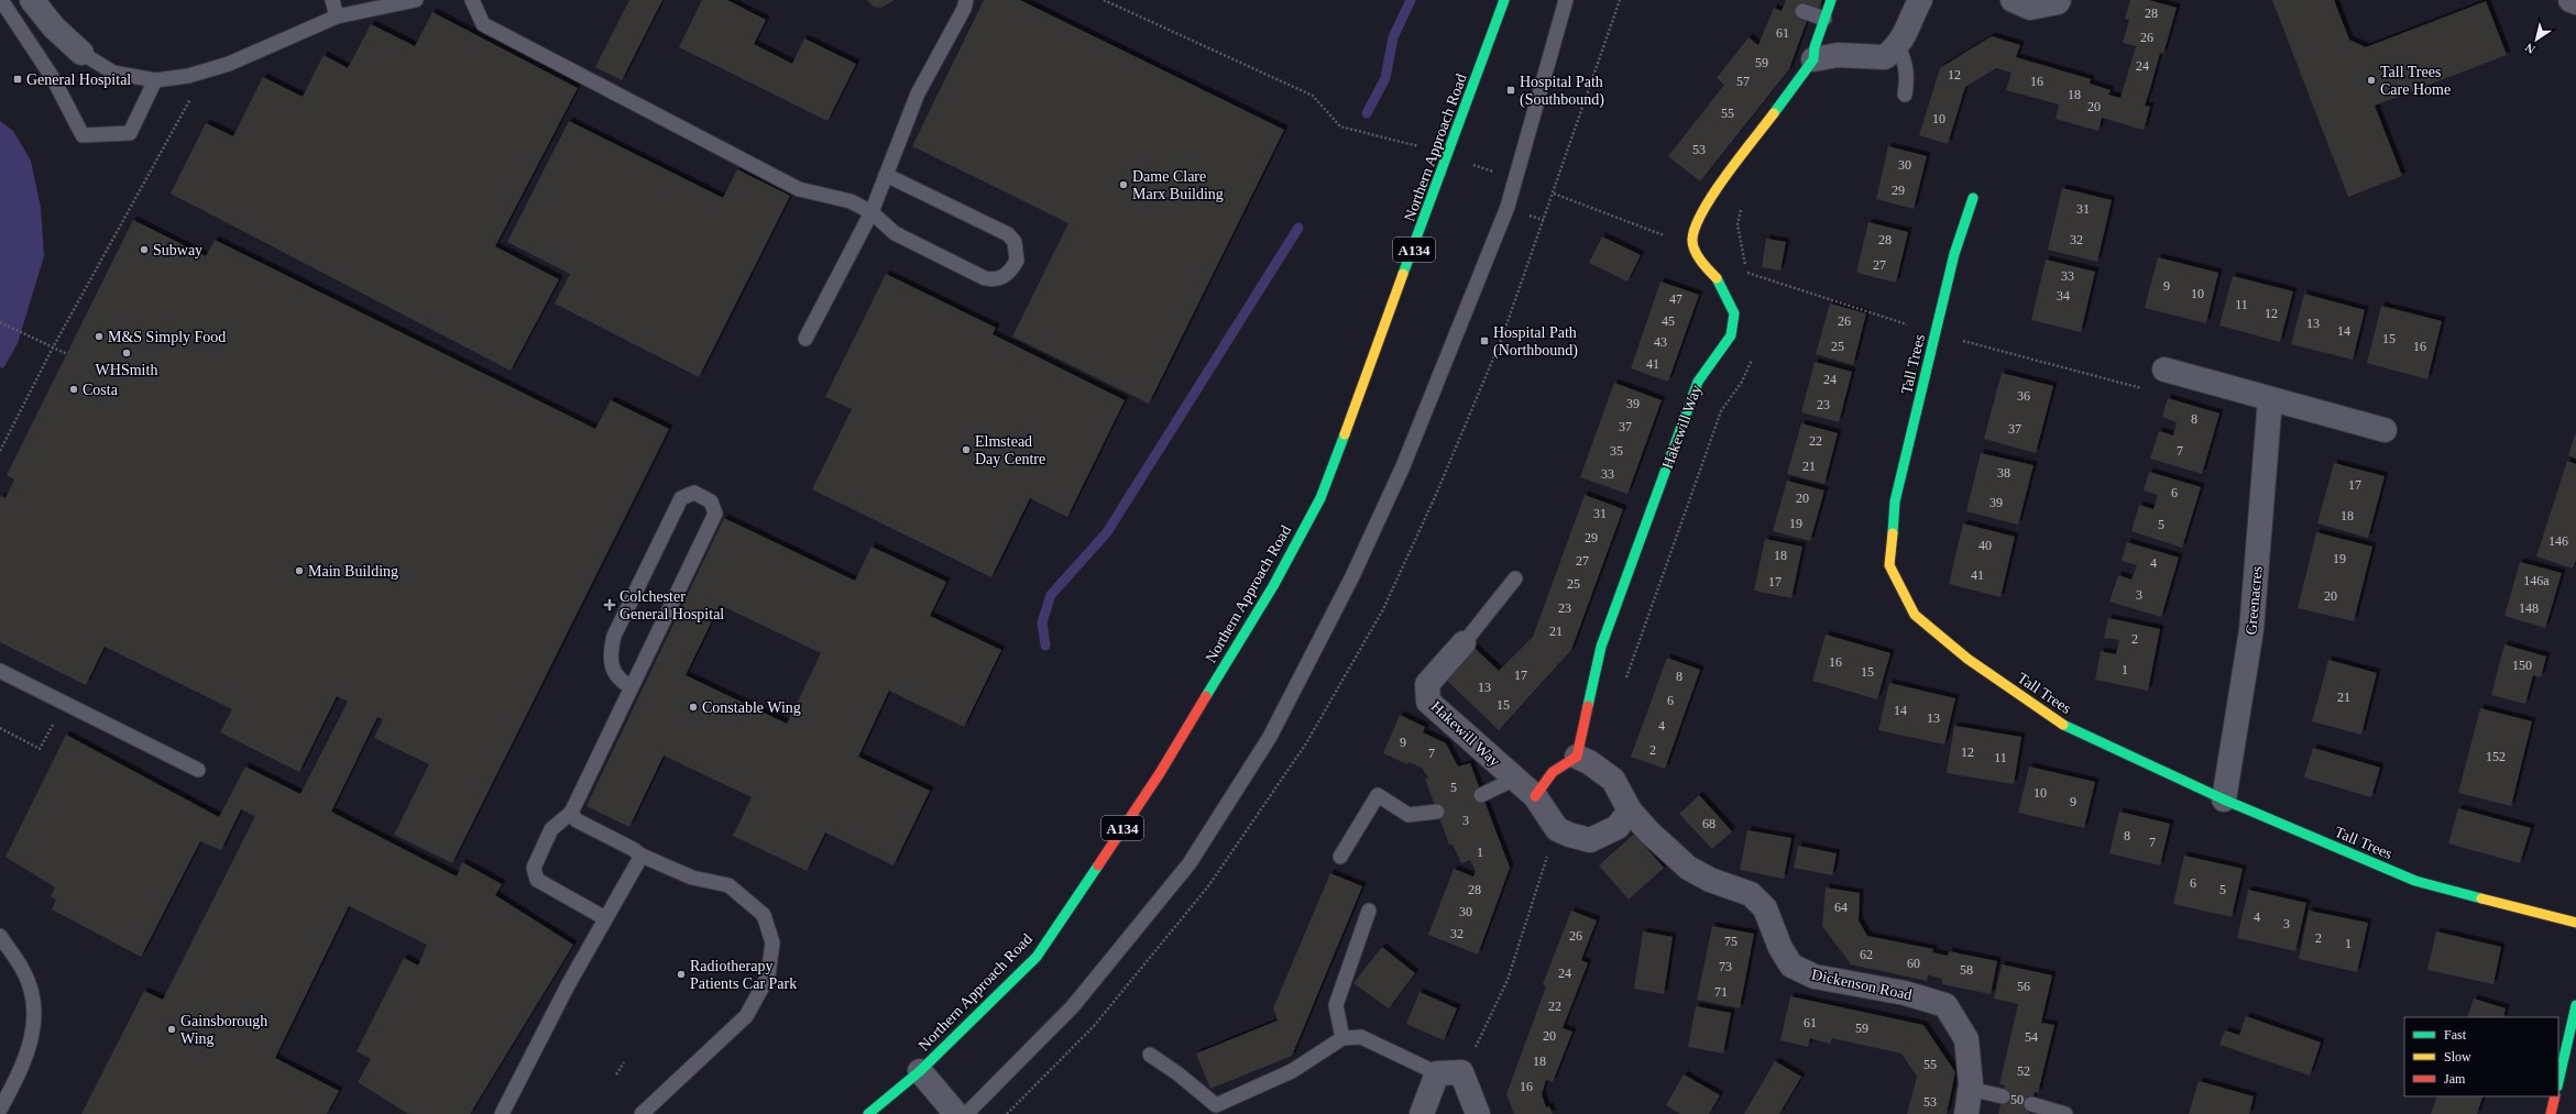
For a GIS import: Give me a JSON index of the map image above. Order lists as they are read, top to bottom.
{
  "streets": {
    "street": [
      "Northern Approach Road",
      "A134",
      "Tall Trees",
      "Hakewill Way",
      "Greenacres",
      "Dickenson Road"
    ]
  },
  "crossings": [
    ["Tall Trees", "Greenacres"],
    ["Hakewill Way", "Dickenson Road"]
  ],
  "places": {
    "transit": ["General Hospital", "Hospital Path (Southbound)", "Hospital Path (Northbound)"],
    "other": [
      "Tall Trees Care Home",
      "Dame Clare Marx Building",
      "Subway",
      "M&S Simply Food",
      "WHSmith",
      "Costa",
      "Elmstead Day Centre",
      "Main Building",
      "Constable Wing",
      "Radiotherapy Patients Car Park",
      "Gainsborough Wing"
    ],
    "health": ["Colchester General Hospital"]
  },
  "house_numbers": [
    "28",
    "61",
    "26",
    "59",
    "24",
    "12",
    "57",
    "16",
    "18",
    "20",
    "55",
    "10",
    "53",
    "30",
    "29",
    "31",
    "28",
    "32",
    "27",
    "33",
    "9",
    "10",
    "34",
    "47",
    "11",
    "12",
    "45",
    "26",
    "13",
    "14",
    "15",
    "43",
    "25",
    "16",
    "41",
    "24",
    "36",
    "39",
    "23",
    "8",
    "37",
    "37",
    "22",
    "35",
    "7",
    "21",
    "38",
    "33",
    "17",
    "6",
    "20",
    "39",
    "31",
    "18",
    "19",
    "5",
    "29",
    "146",
    "40",
    "18",
    "19",
    "27",
    "4",
    "41",
    "146a",
    "17",
    "25",
    "3",
    "20",
    "23",
    "148",
    "21",
    "2",
    "16",
    "150",
    "1",
    "15",
    "17",
    "8",
    "13",
    "21",
    "6",
    "15",
    "14",
    "13",
    "4",
    "9",
    "2",
    "12",
    "7",
    "152",
    "11",
    "5",
    "10",
    "9",
    "3",
    "68",
    "8",
    "7",
    "1",
    "6",
    "28",
    "5",
    "64",
    "30",
    "4",
    "3",
    "32",
    "26",
    "2",
    "75",
    "1",
    "62",
    "60",
    "73",
    "58",
    "24",
    "56",
    "71",
    "22",
    "61",
    "59",
    "20",
    "54",
    "18",
    "55",
    "52",
    "16",
    "50",
    "53"
  ],
  "legend": ["Fast", "Slow", "Jam"],
  "north": "bottom left"
}
